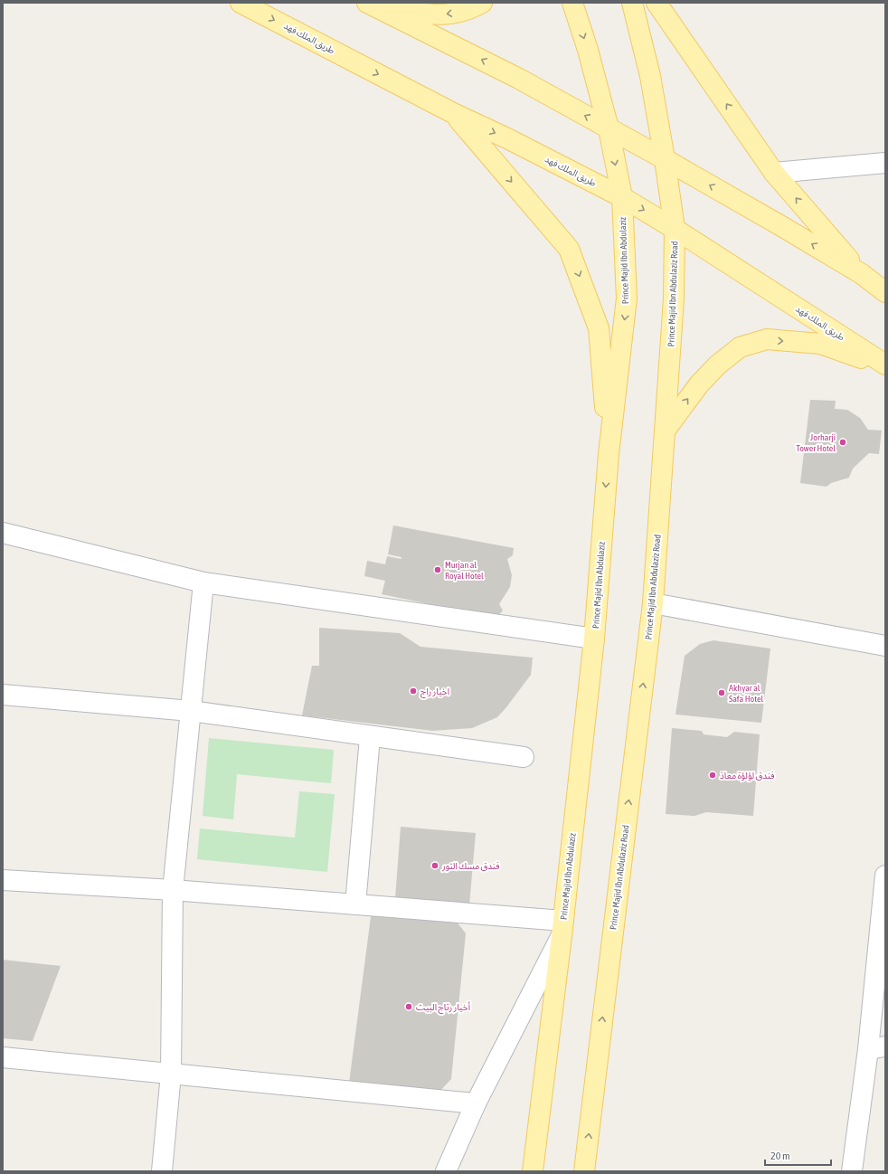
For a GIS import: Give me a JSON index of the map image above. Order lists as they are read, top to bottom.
{
  "streets": {
    "main road": ["طريق الملك فهد", "Prince Majid Ibn Abdulaziz", "Prince Majid Ibn Abdulaziz Road"]
  },
  "crossings": [
    ["طريق الملك فهد", "Prince Majid Ibn Abdulaziz"],
    ["طريق الملك فهد", "Prince Majid Ibn Abdulaziz Road"]
  ],
  "one_way": ["Prince Majid Ibn Abdulaziz", "Prince Majid Ibn Abdulaziz Road"],
  "places": [
    "Jorharji Tower Hotel",
    "Murjan al Royal Hotel",
    "اخيار راج",
    "Akhyar al Safa Hotel",
    "فندق لؤلؤة معاذ",
    "فندق مسك النور",
    "أخيار رتاج البيت"
  ],
  "scale_bar": "20 m"
}
